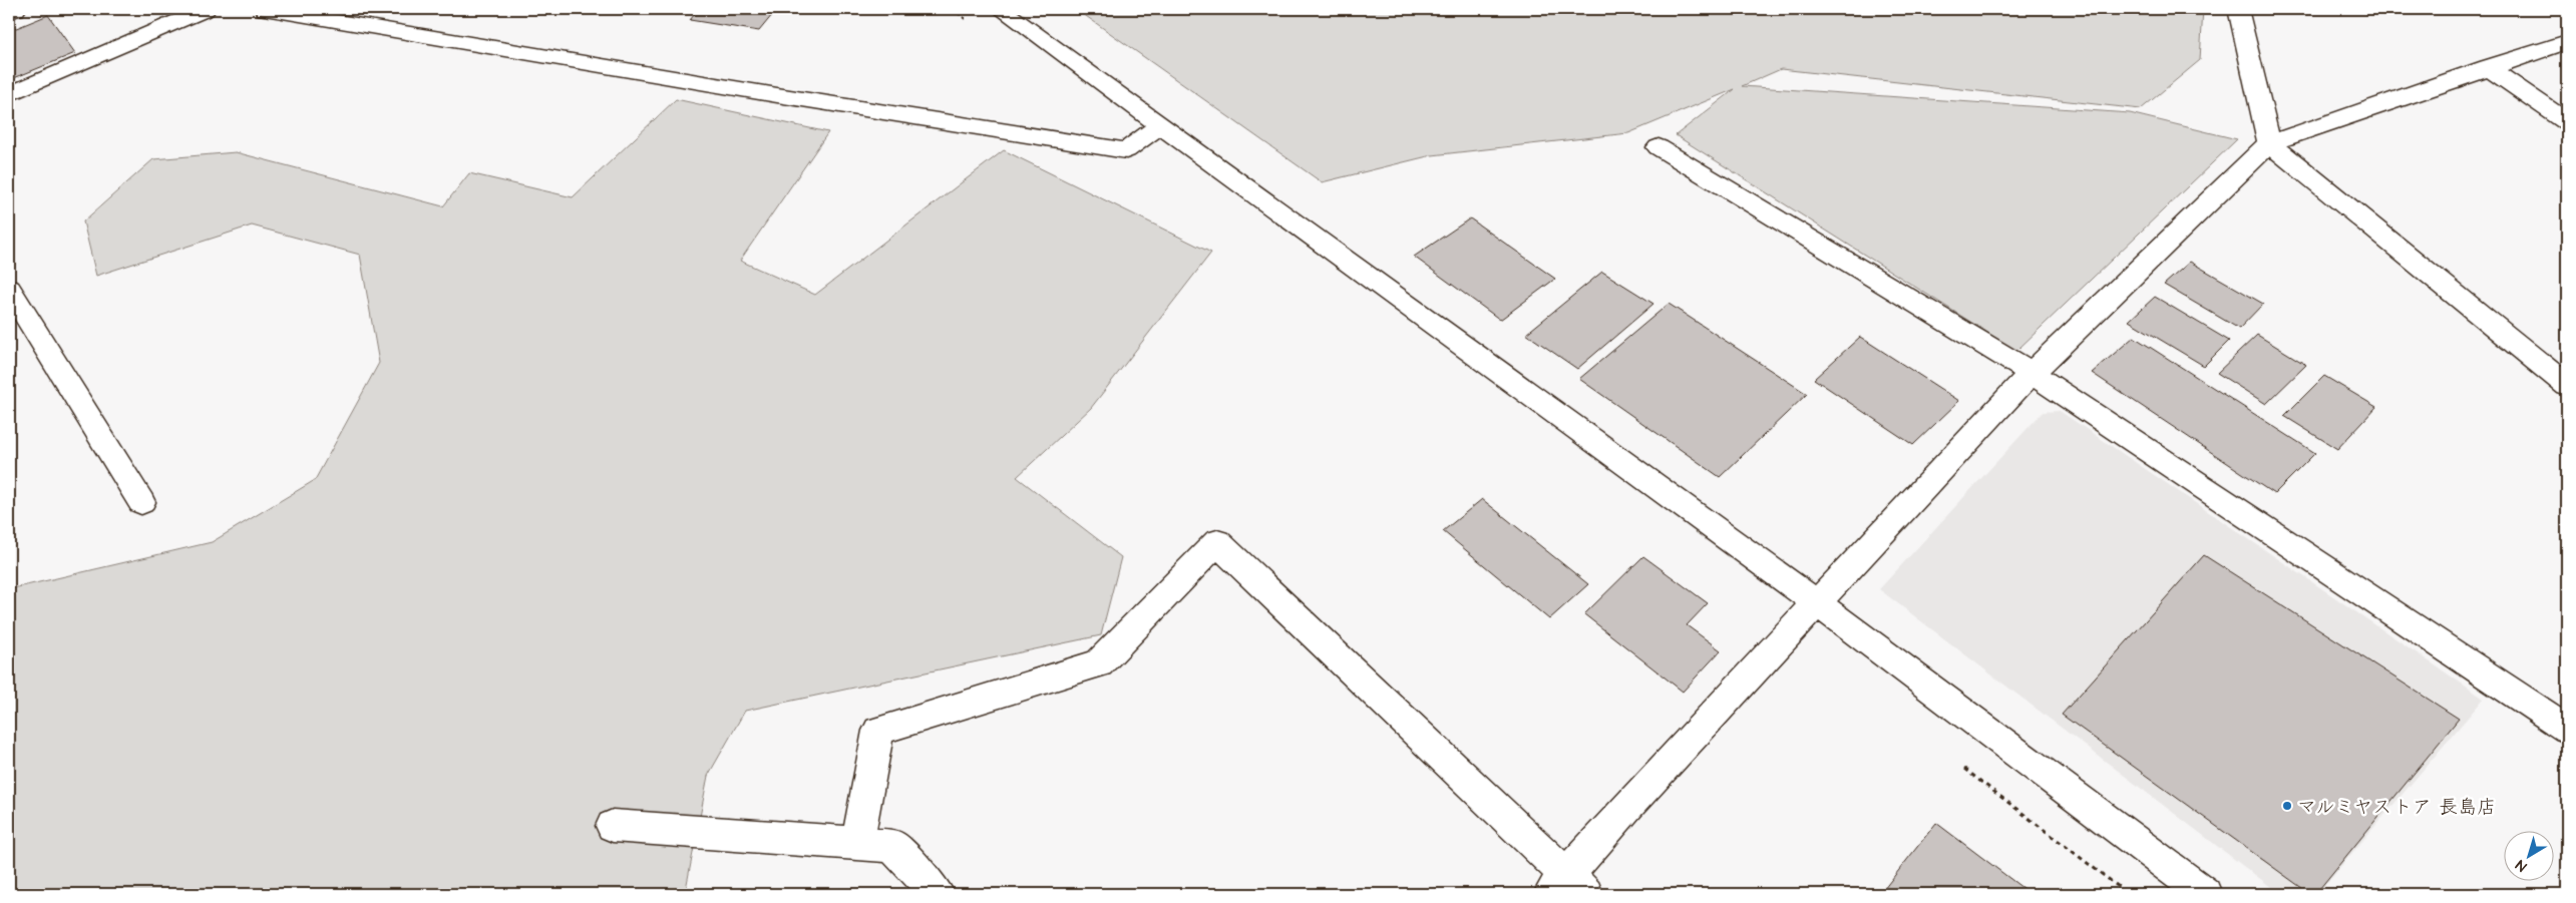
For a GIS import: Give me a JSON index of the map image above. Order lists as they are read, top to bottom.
{
  "places": ["マルミヤストア 長島店"],
  "north": "bottom left"
}
